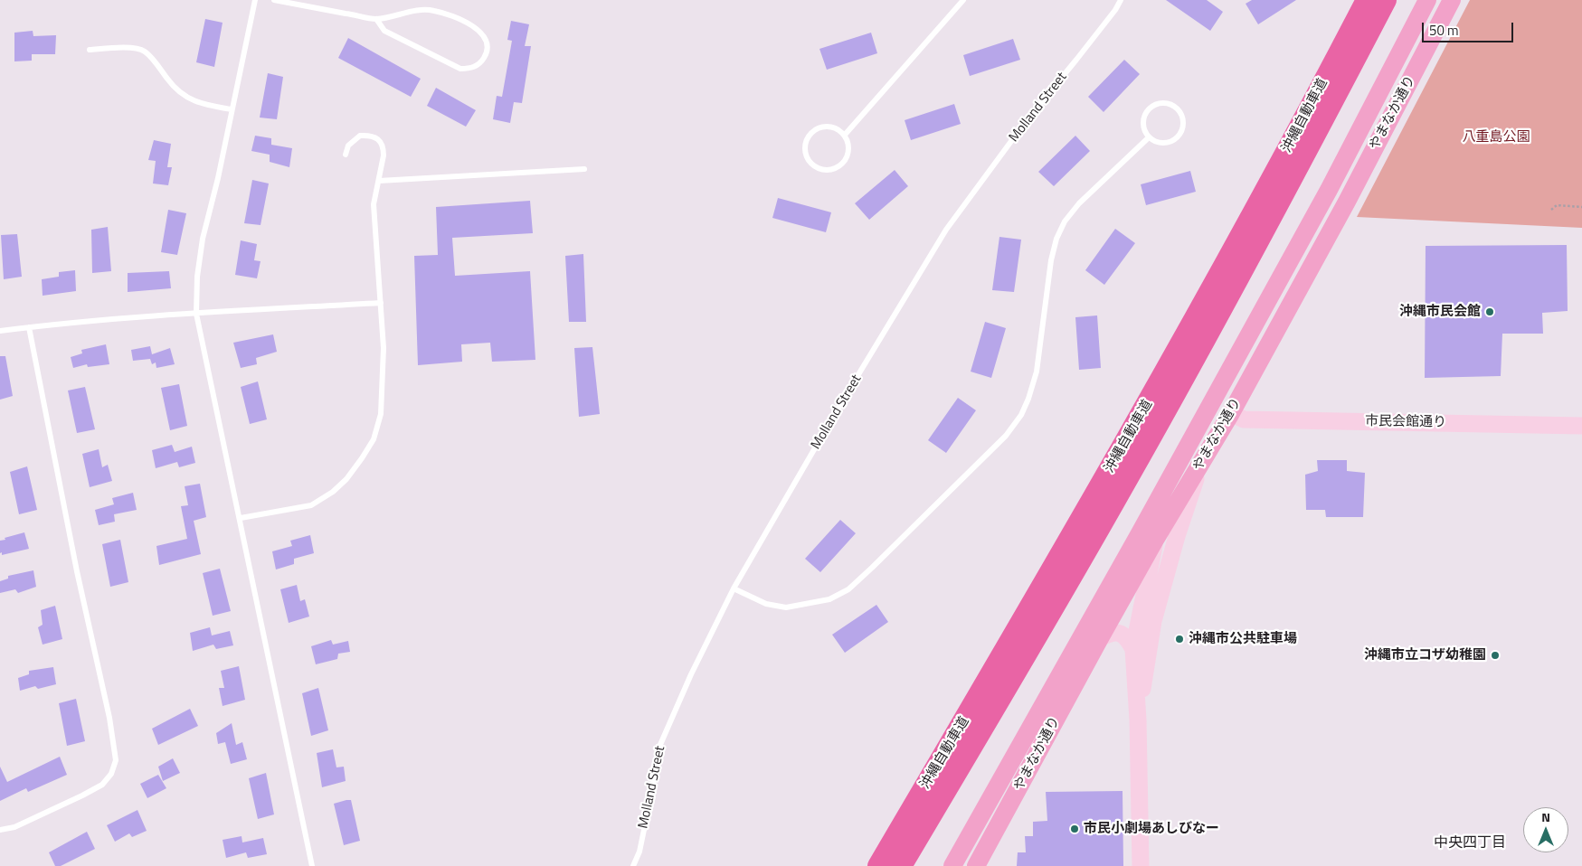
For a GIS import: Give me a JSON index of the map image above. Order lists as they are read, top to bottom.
{
  "streets": {
    "highway": ["沖縄自動車道"],
    "main road": ["やまなか通り"],
    "street": ["市民会館通り"],
    "lane": ["Molland Street"]
  },
  "crossings": [
    ["やまなか通り", "市民会館通り"]
  ],
  "districts": ["中央四丁目"],
  "parks": ["八重島公園"],
  "places": [
    "沖縄市民会館",
    "沖縄市公共駐車場",
    "沖縄市立コザ幼稚園",
    "市民小劇場あしびなー"
  ],
  "scale_bar": "50 m",
  "north": "top"
}
